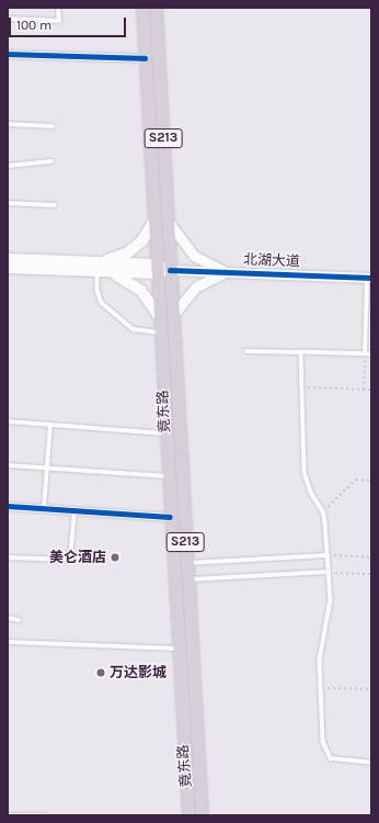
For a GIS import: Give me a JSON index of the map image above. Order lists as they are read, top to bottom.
{
  "streets": {
    "main road": ["S213", "北湖大道", "竟东路"]
  },
  "crossings": [
    ["北湖大道", "竟东路"]
  ],
  "places": ["美仑酒店", "万达影城"],
  "scale_bar": "100 m"
}
